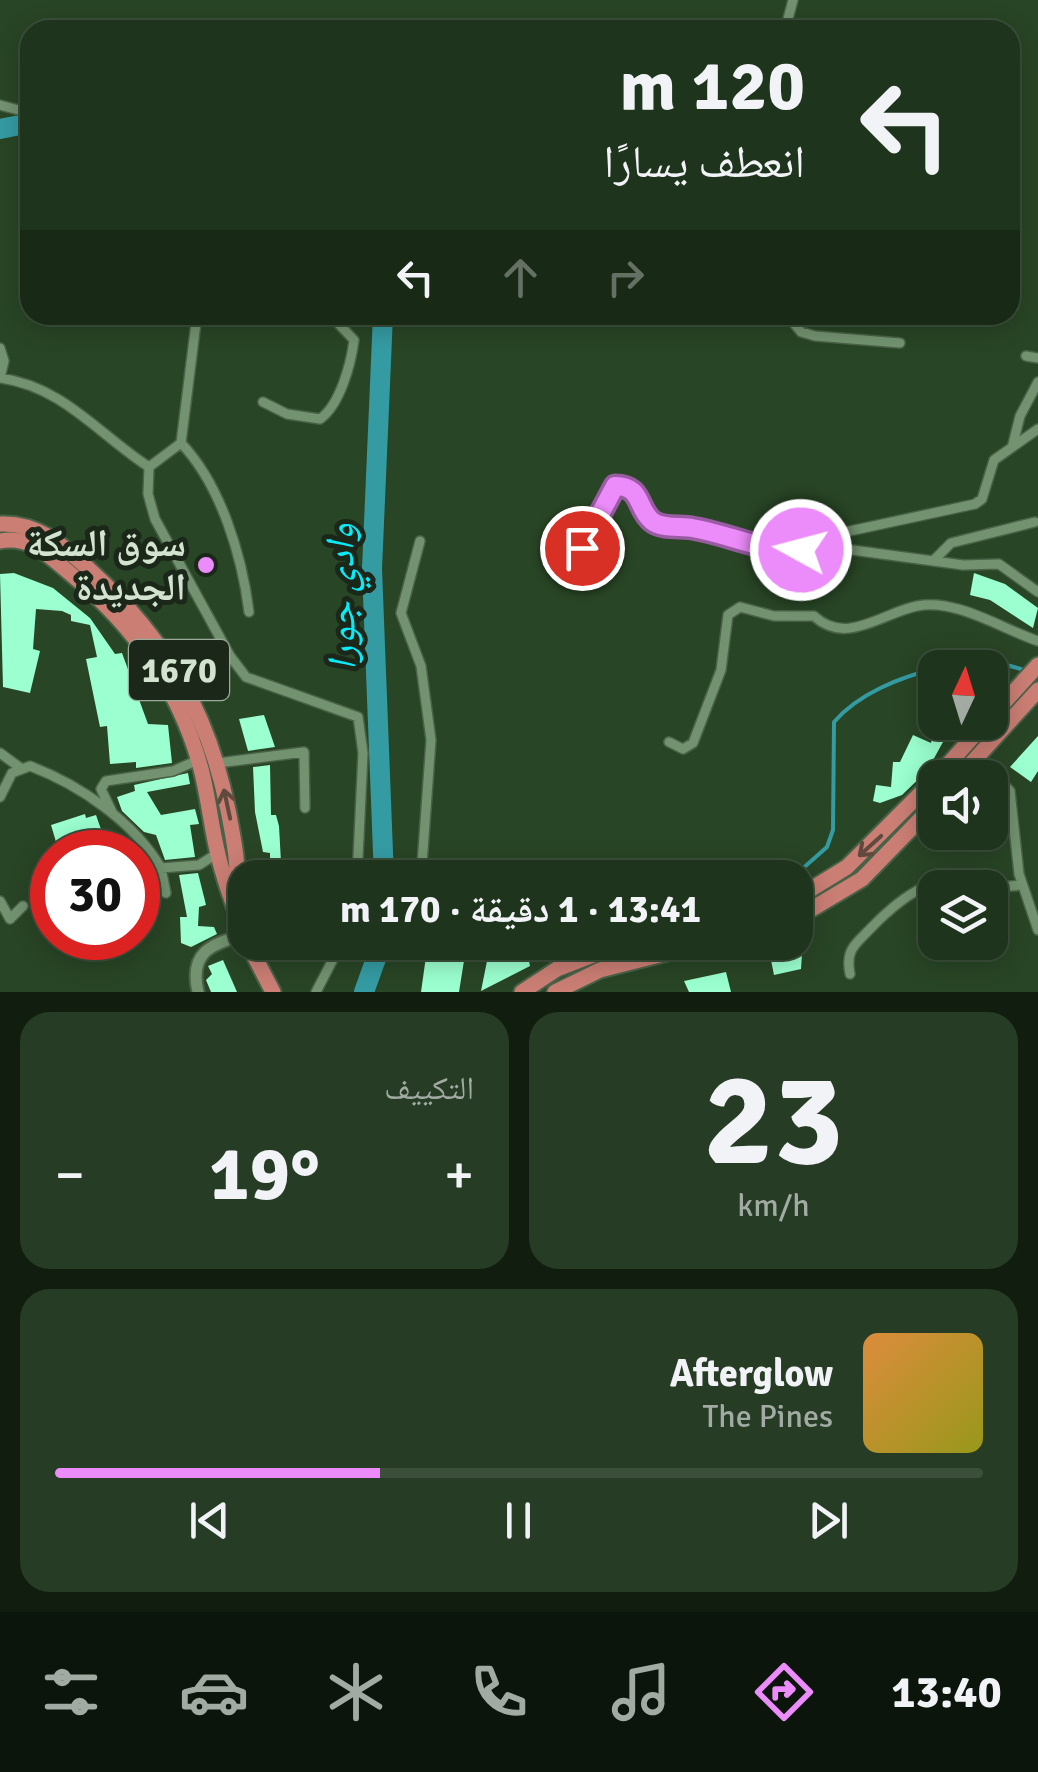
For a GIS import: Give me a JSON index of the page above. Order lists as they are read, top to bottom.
{
  "streets": {
    "highway": ["1670"]
  },
  "water": ["وادي جورا"],
  "places": ["سوق السكة الجديدة"],
  "north": "top",
  "page": {
    "turn": ["120 m", "انعطف يسارًا"],
    "limit": "30",
    "trip": "13:41 · 1 دقيقة · 170 m",
    "tile": [
      ["23", "km/h"],
      "التكييف"
    ],
    "heat": ["−", "19°", "+"],
    "song": ["Afterglow", "The Pines"],
    "tabs": "13:40"
  }
}
